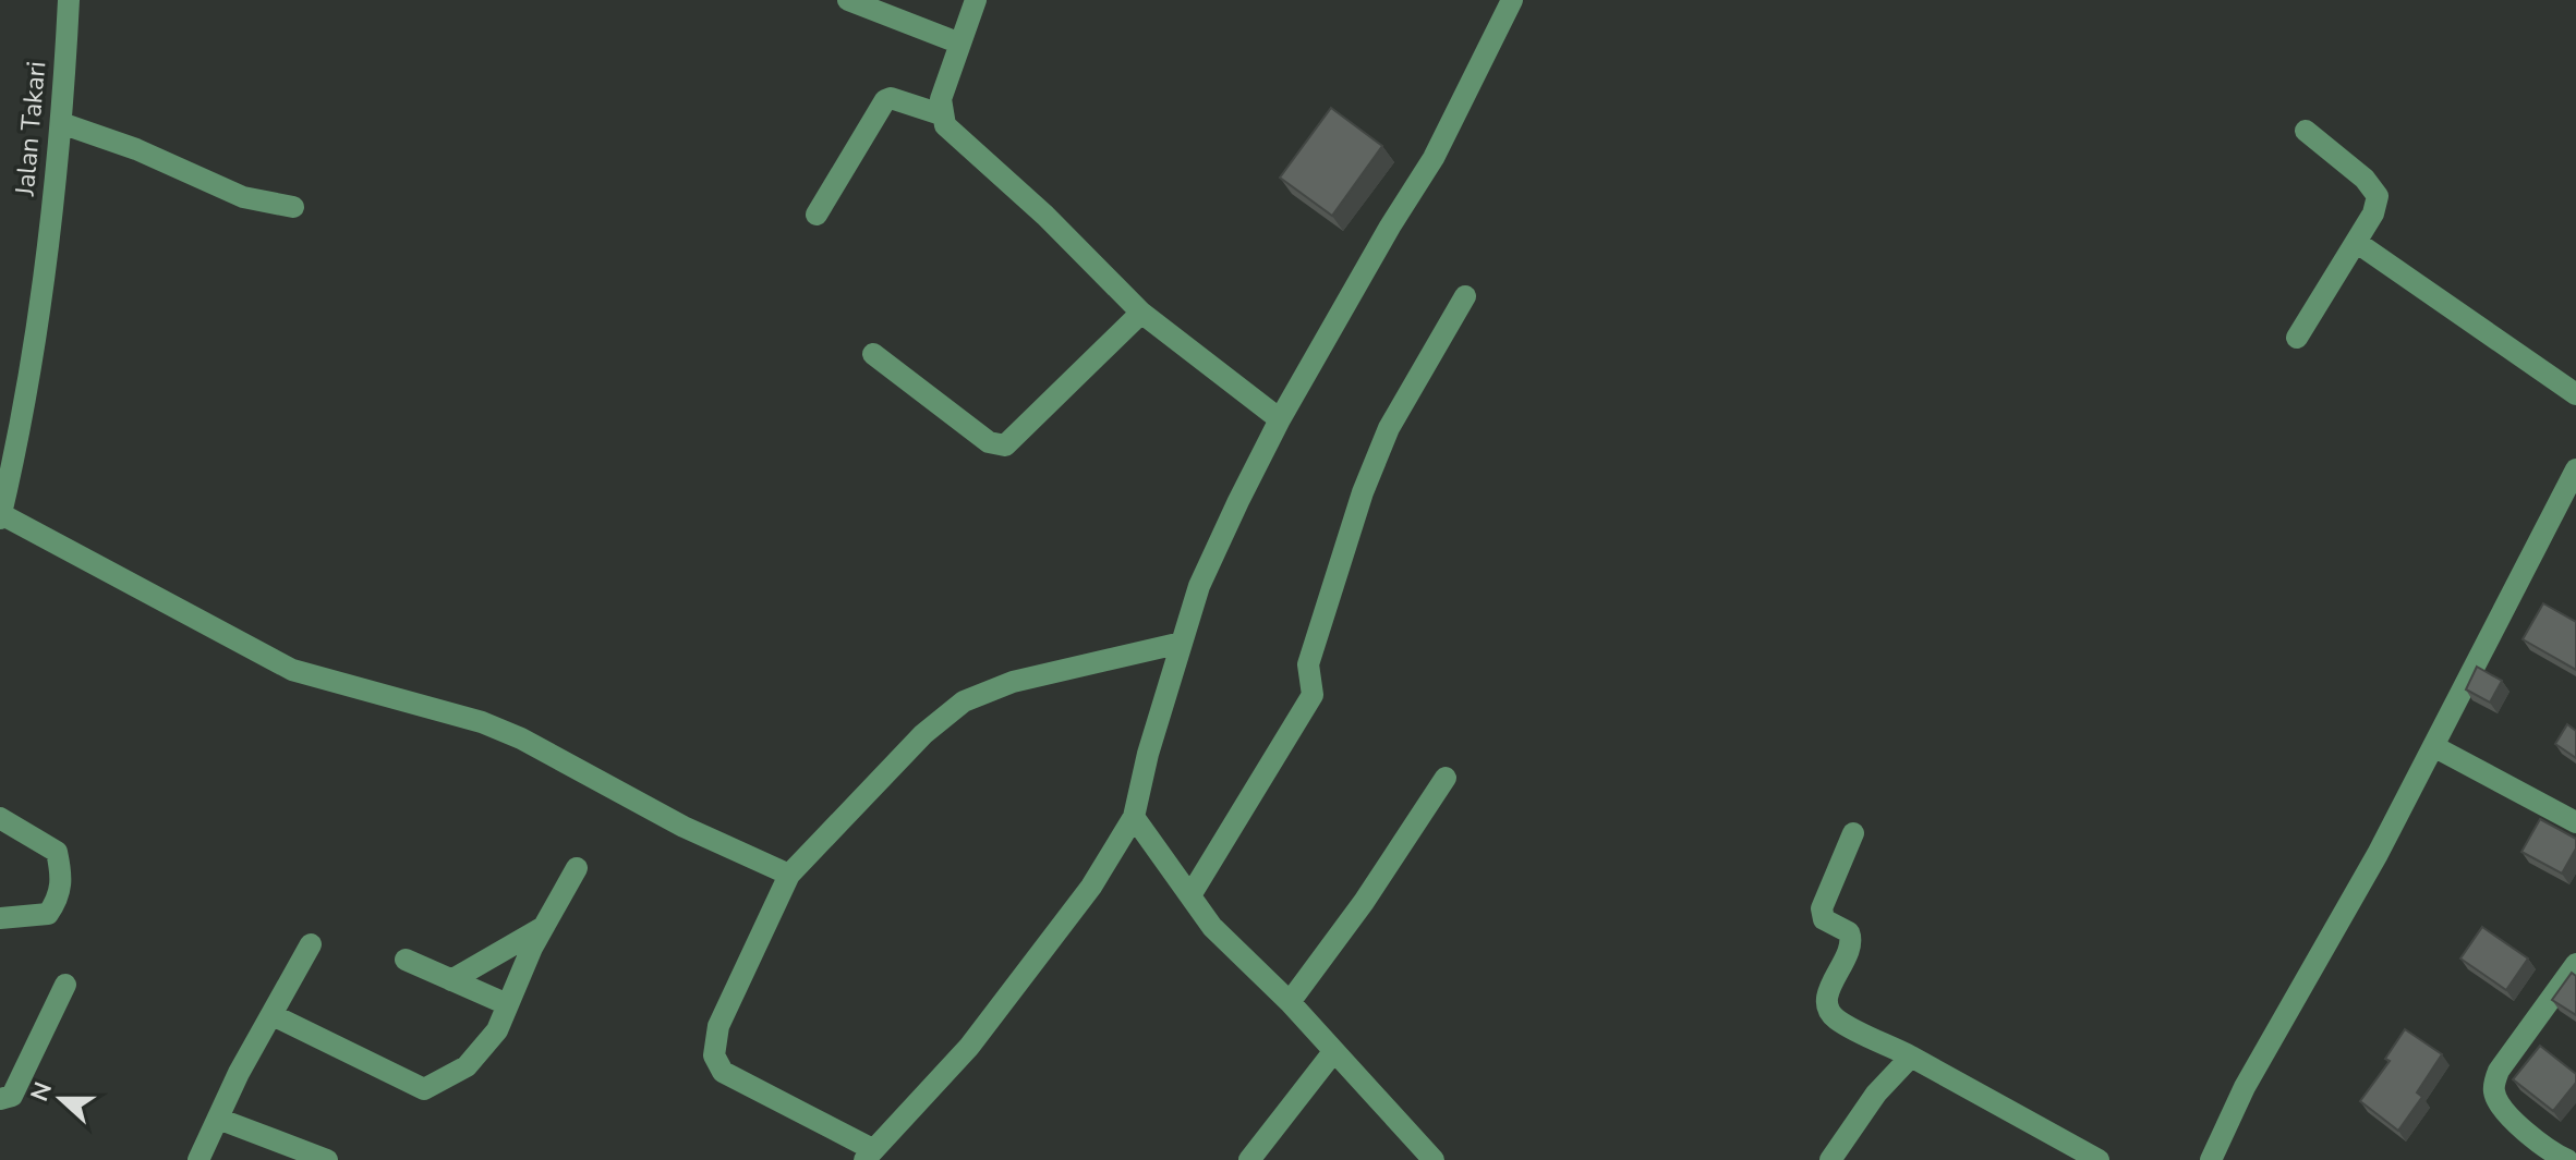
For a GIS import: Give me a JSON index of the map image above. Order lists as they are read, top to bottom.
{
  "streets": {
    "street": ["Jalan Takari"]
  },
  "north": "left"
}
